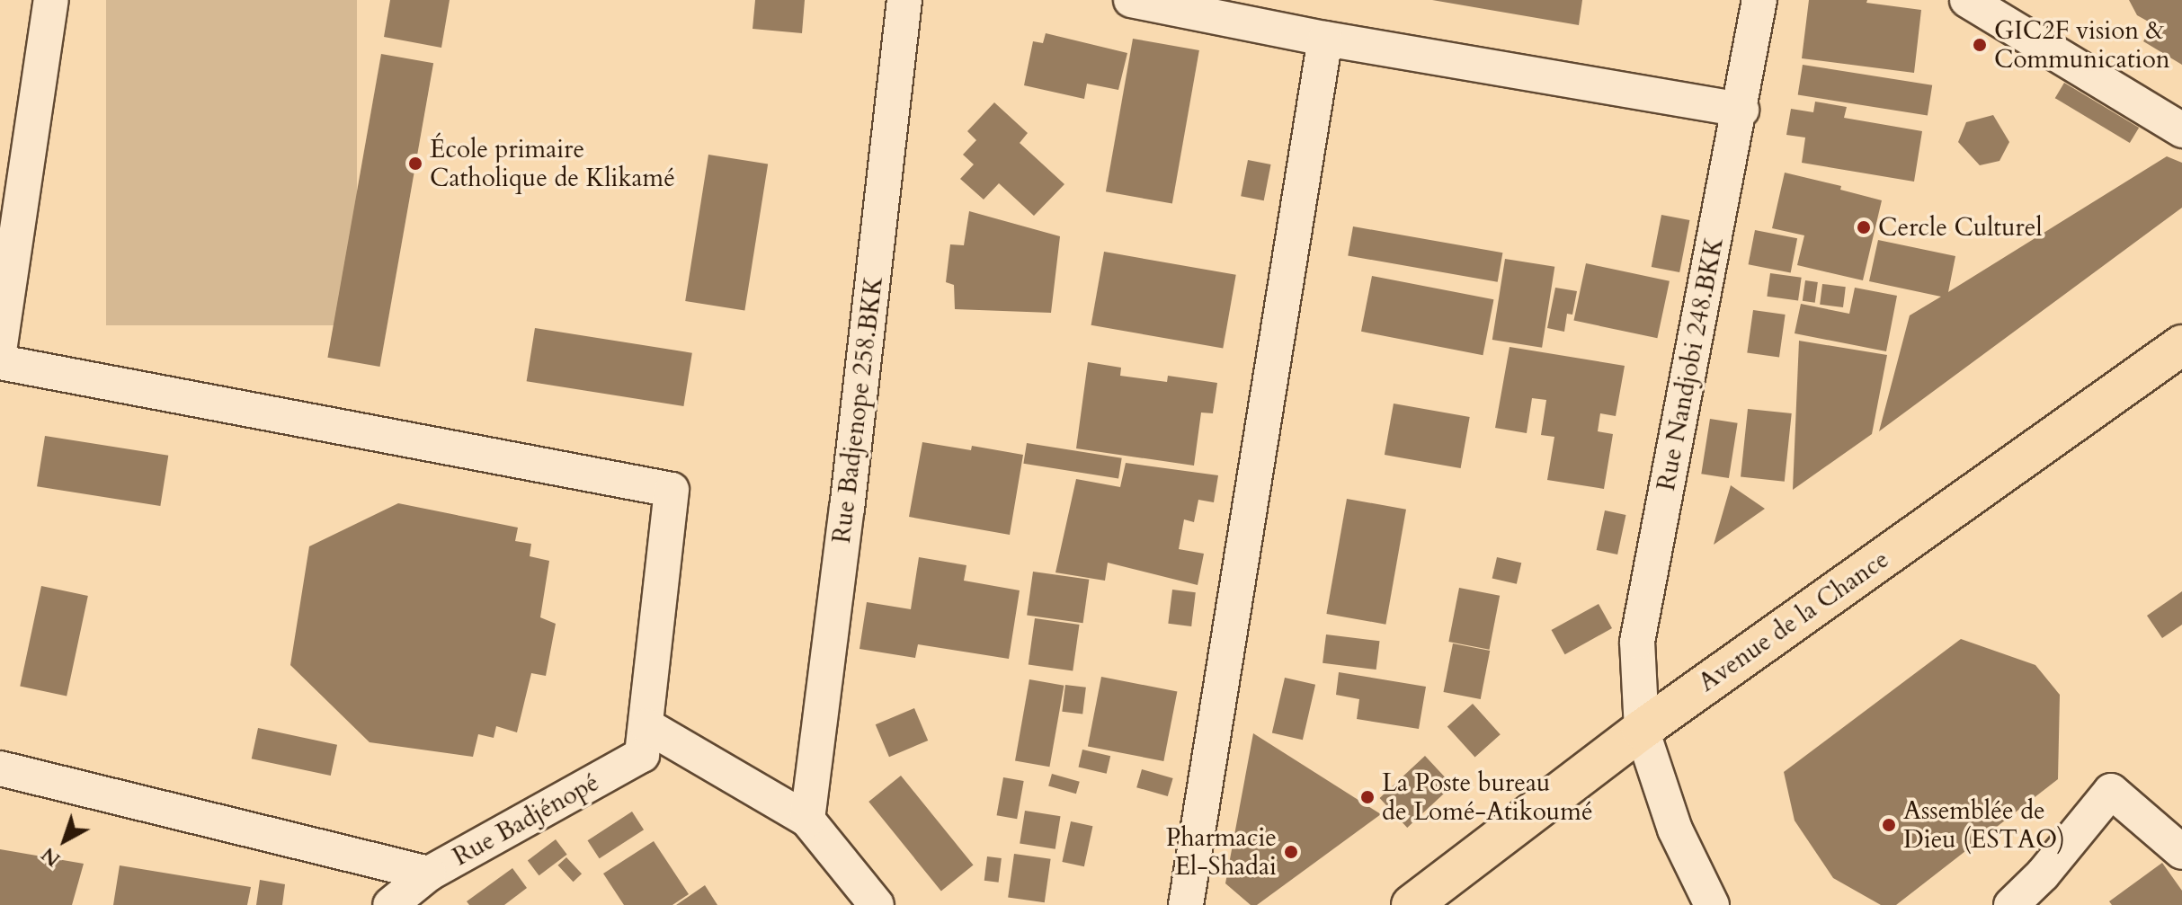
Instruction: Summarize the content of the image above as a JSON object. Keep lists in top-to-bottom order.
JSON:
{
  "streets": {
    "main road": ["Avenue de la Chance"],
    "street": ["Rue Nandjobi 248.BKK", "Rue Badjenope 258.BKK", "Rue Badjénopé"]
  },
  "crossings": [
    ["Rue Nandjobi 248.BKK", "Avenue de la Chance"]
  ],
  "places": [
    "GIC2F vision & Communication",
    "École primaire Catholique de Klikamé",
    "Cercle Culturel",
    "La Poste bureau de Lomé-Atikoumé",
    "Assemblée de Dieu (ESTAO)",
    "Pharmacie El-Shadai"
  ],
  "north": "bottom left"
}
